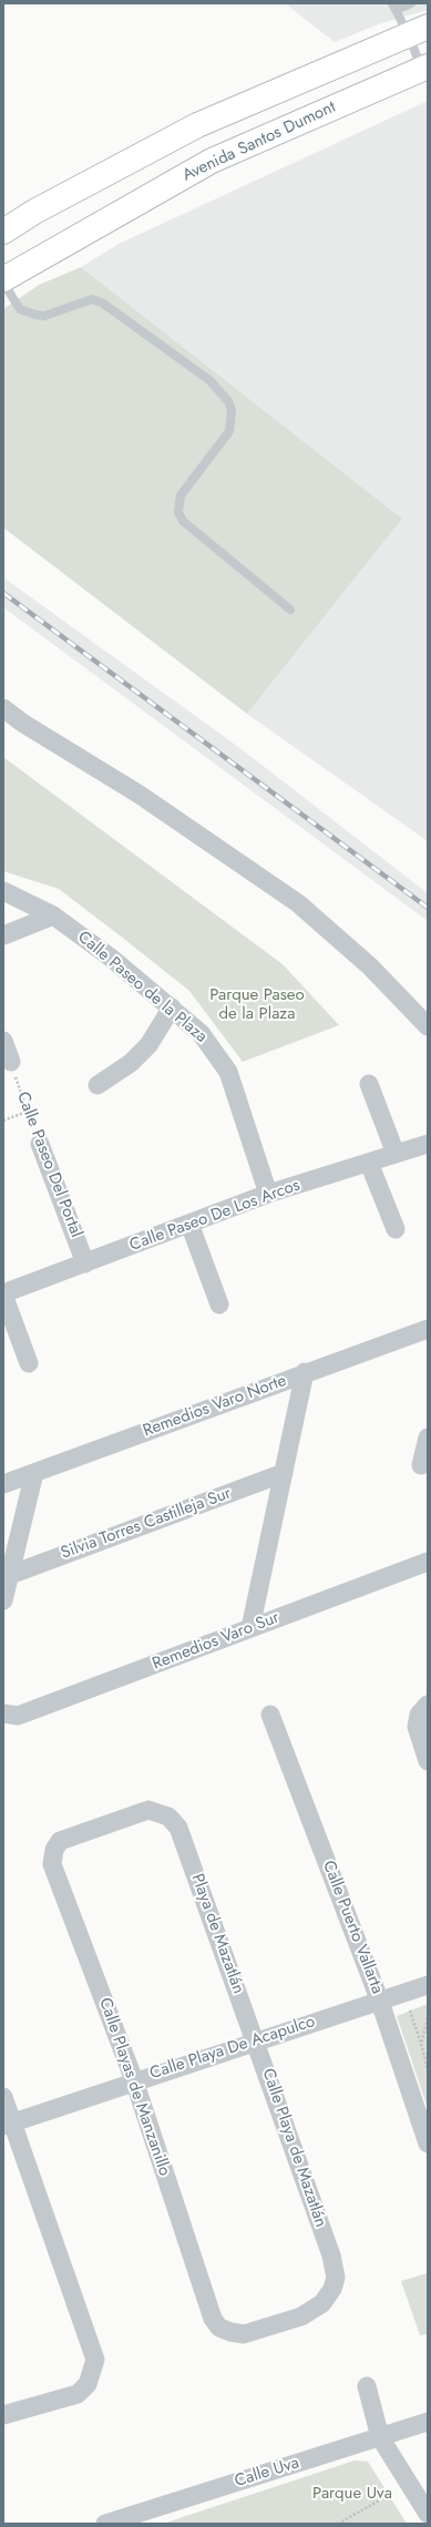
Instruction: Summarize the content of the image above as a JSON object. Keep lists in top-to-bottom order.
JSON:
{
  "streets": {
    "main road": ["Avenida Santos Dumont"],
    "street": [
      "Calle Paseo de la Plaza",
      "Calle Paseo Del Portal",
      "Calle Paseo De Los Arcos",
      "Remedios Varo Norte",
      "Silvia Torres Castilleja Sur",
      "Remedios Varo Sur",
      "Calle Puerto Vallarta",
      "Playa de Mazatlán",
      "Calle Playa De Acapulco",
      "Calle Playas de Manzanillo",
      "Calle Playa de Mazatlán",
      "Calle Uva"
    ]
  },
  "crossings": [
    ["Calle Paseo de la Plaza", "Calle Paseo De Los Arcos"],
    ["Calle Paseo Del Portal", "Calle Paseo De Los Arcos"],
    ["Calle Puerto Vallarta", "Calle Playa De Acapulco"],
    ["Playa de Mazatlán", "Calle Playa De Acapulco"],
    ["Playa de Mazatlán", "Calle Playas de Manzanillo"],
    ["Playa de Mazatlán", "Calle Playa de Mazatlán"],
    ["Calle Playa De Acapulco", "Calle Playas de Manzanillo"],
    ["Calle Playa De Acapulco", "Calle Playa de Mazatlán"],
    ["Calle Playas de Manzanillo", "Calle Playa de Mazatlán"]
  ],
  "parks": ["Parque Paseo de la Plaza", "Parque Uva"]
}
